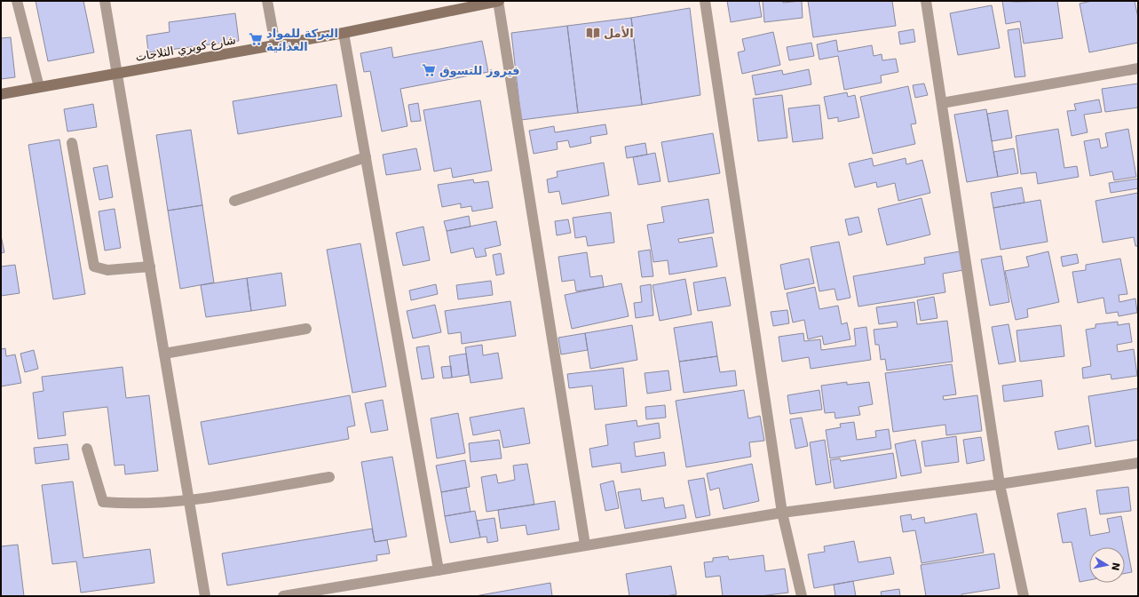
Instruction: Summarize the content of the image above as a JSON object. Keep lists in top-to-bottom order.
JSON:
{
  "streets": {
    "main road": ["شارع كوبري الثلاجات"]
  },
  "places": {
    "library": ["الأمل"],
    "supermarket": ["البركة للمواد الغذائية", "فيروز للتسوق"]
  },
  "north": "right"
}
